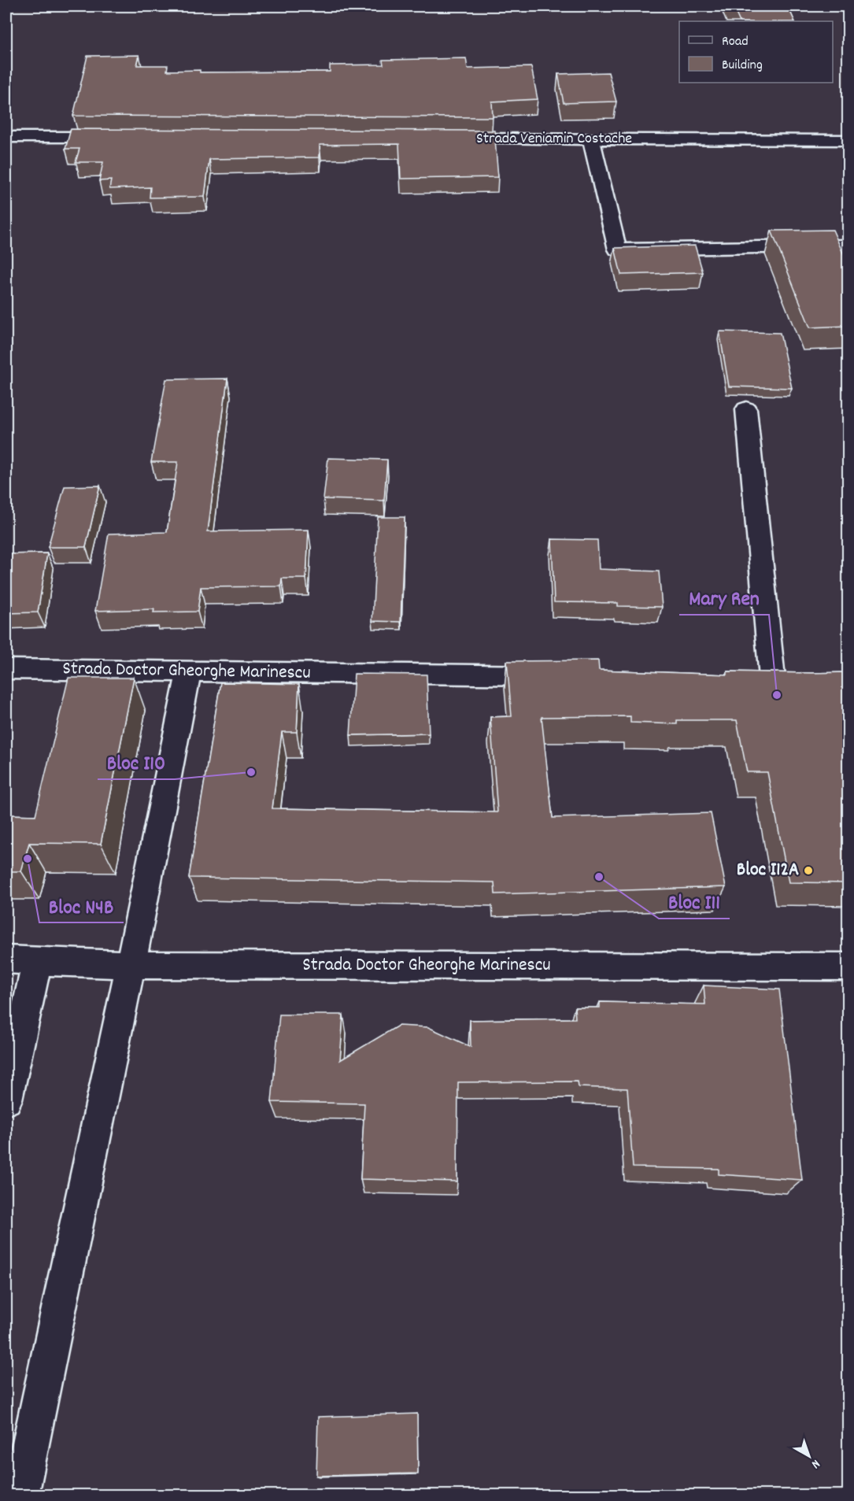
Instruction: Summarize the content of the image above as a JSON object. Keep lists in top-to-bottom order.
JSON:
{
  "streets": {
    "street": ["Strada Veniamin Costache", "Strada Doctor Gheorghe Marinescu"]
  },
  "places": [
    "Mary Ren",
    "Bloc I10",
    "Bloc N4B",
    "Bloc I12A",
    "Bloc I11"
  ],
  "legend": ["Road", "Building"],
  "north": "bottom right"
}
